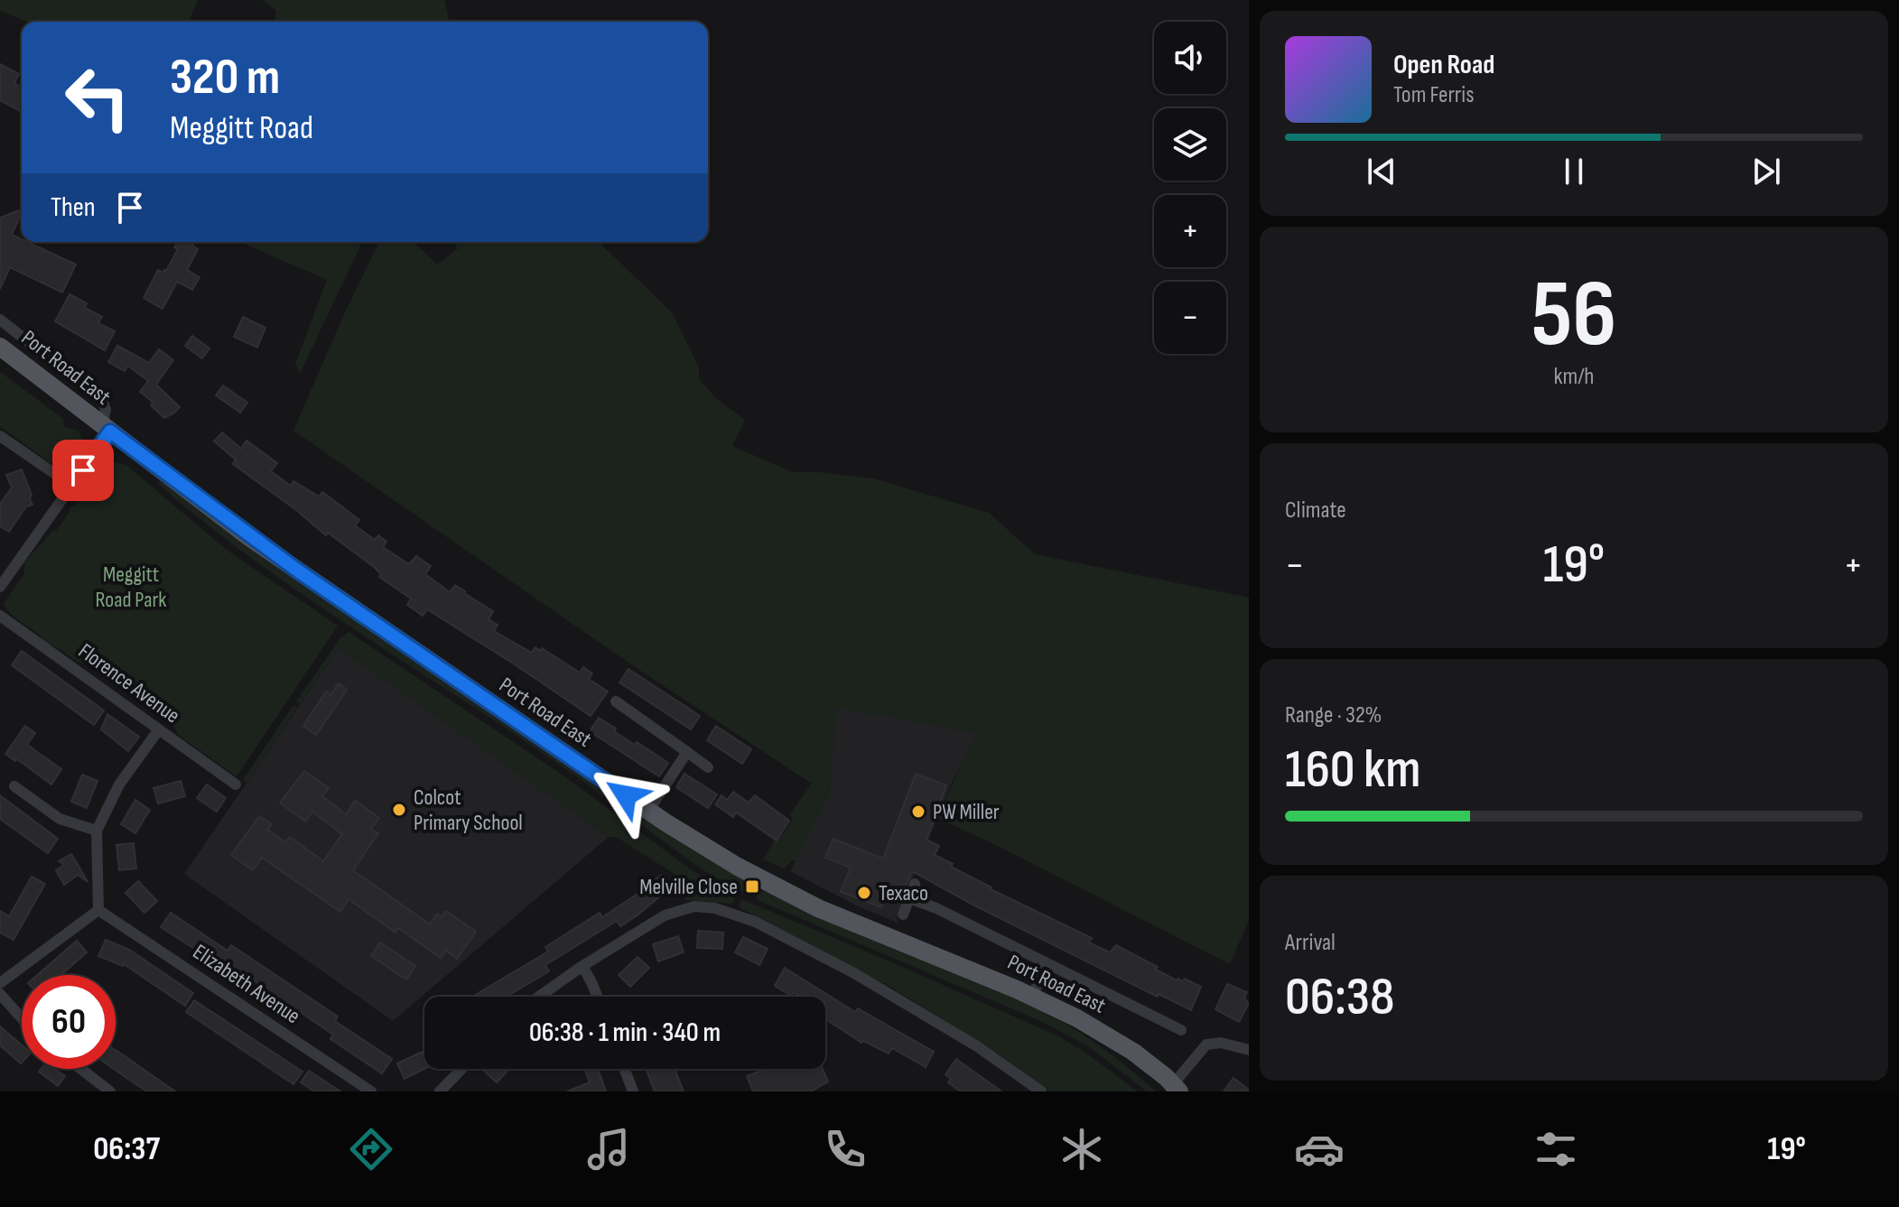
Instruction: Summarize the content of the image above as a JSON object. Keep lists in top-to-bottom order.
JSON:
{
  "streets": {
    "main road": ["Port Road East"],
    "street": ["Florence Avenue", "Elizabeth Avenue"]
  },
  "parks": ["Meggitt Road Park"],
  "places": {
    "other": ["Colcot Primary School", "PW Miller", "Texaco"],
    "transit": ["Melville Close"]
  },
  "page": {
    "map_buttons": ["+", "−"],
    "turn": ["320 m", "Meggitt Road"],
    "song": ["Open Road", "Tom Ferris"],
    "then": "Then",
    "tile": [
      ["56", "km/h"],
      "Climate",
      ["Range · 32%", "160 km"],
      ["Arrival", "06:38"]
    ],
    "heat": ["−", "19°", "+"],
    "limit": "60",
    "trip": "06:38 · 1 min · 340 m",
    "tabs": ["06:37", "19°"]
  }
}
